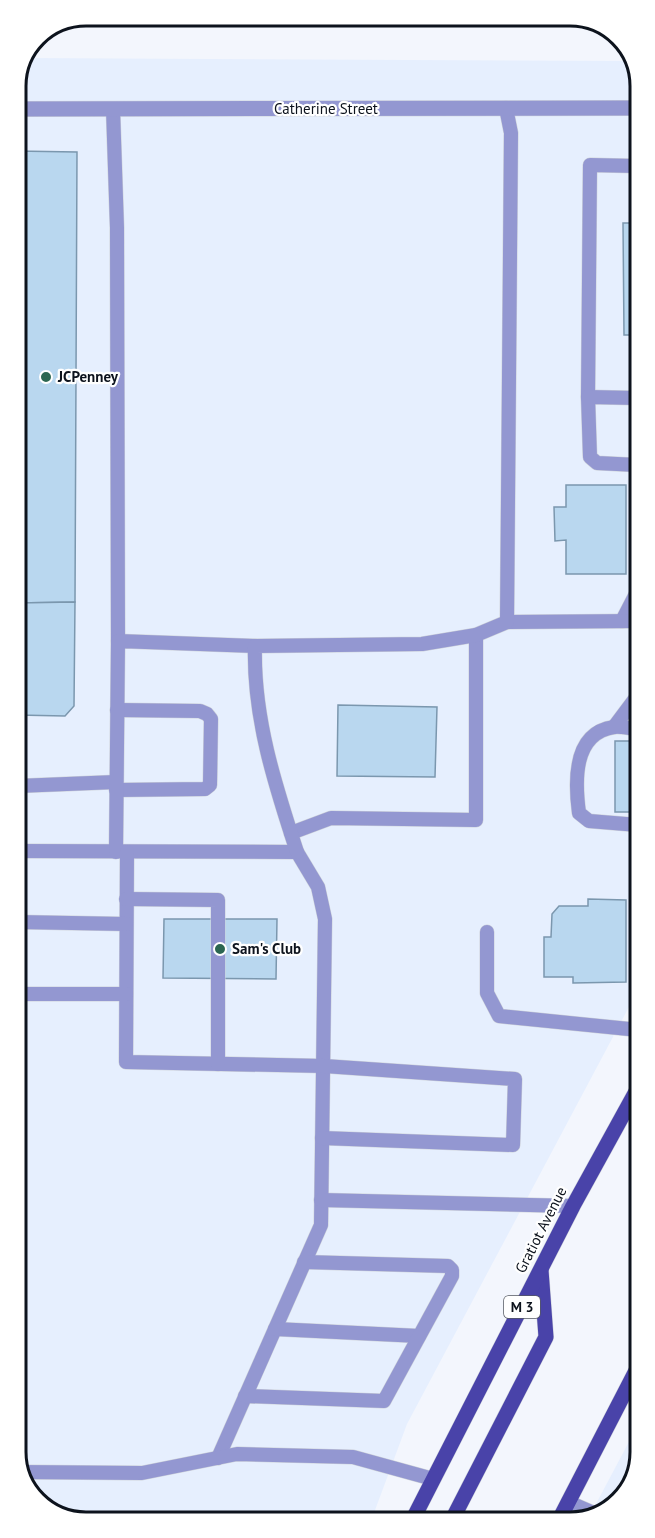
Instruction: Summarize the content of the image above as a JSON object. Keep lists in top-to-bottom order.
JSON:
{
  "streets": {
    "main road": ["Gratiot Avenue", "M 3"],
    "street": ["Catherine Street"]
  },
  "places": ["JCPenney", "Sam's Club"]
}
